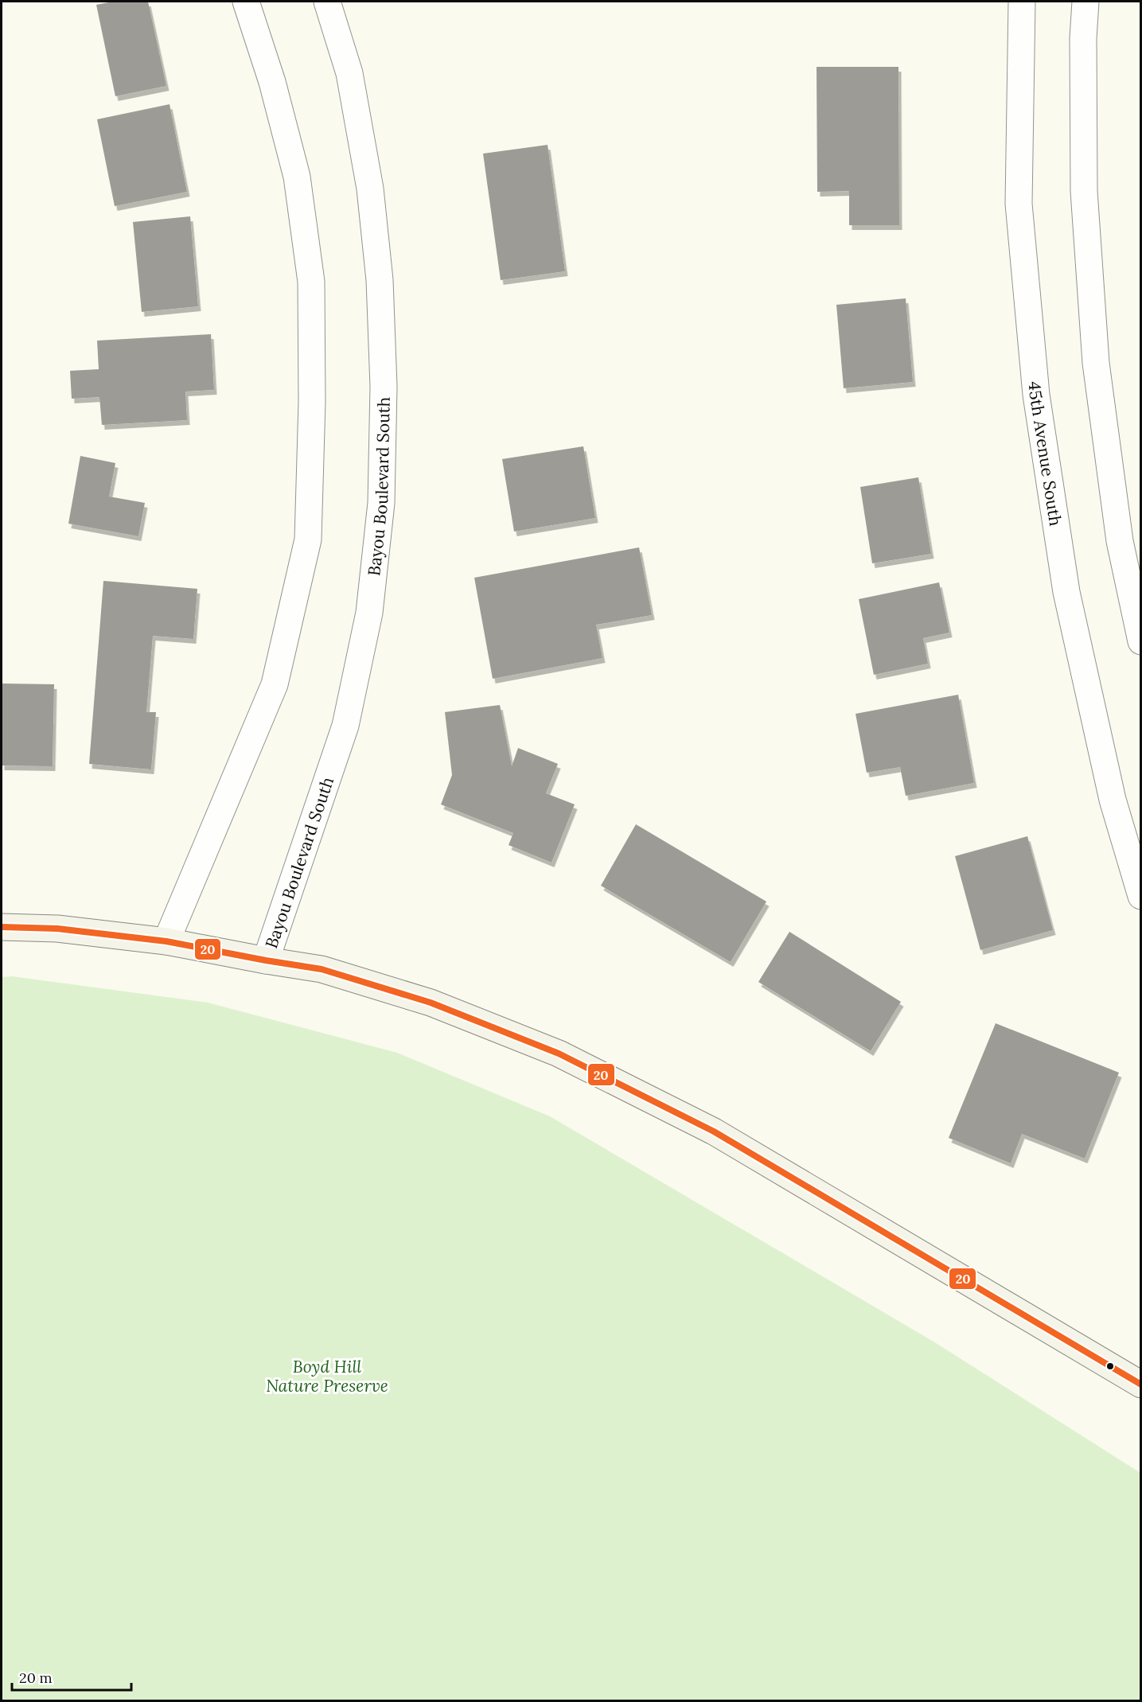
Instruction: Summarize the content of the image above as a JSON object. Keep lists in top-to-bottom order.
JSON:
{
  "streets": {
    "street": ["45th Avenue South", "Bayou Boulevard South"]
  },
  "parks": ["Boyd Hill Nature Preserve"],
  "lines": ["transit line 20"],
  "scale_bar": "20 m"
}
